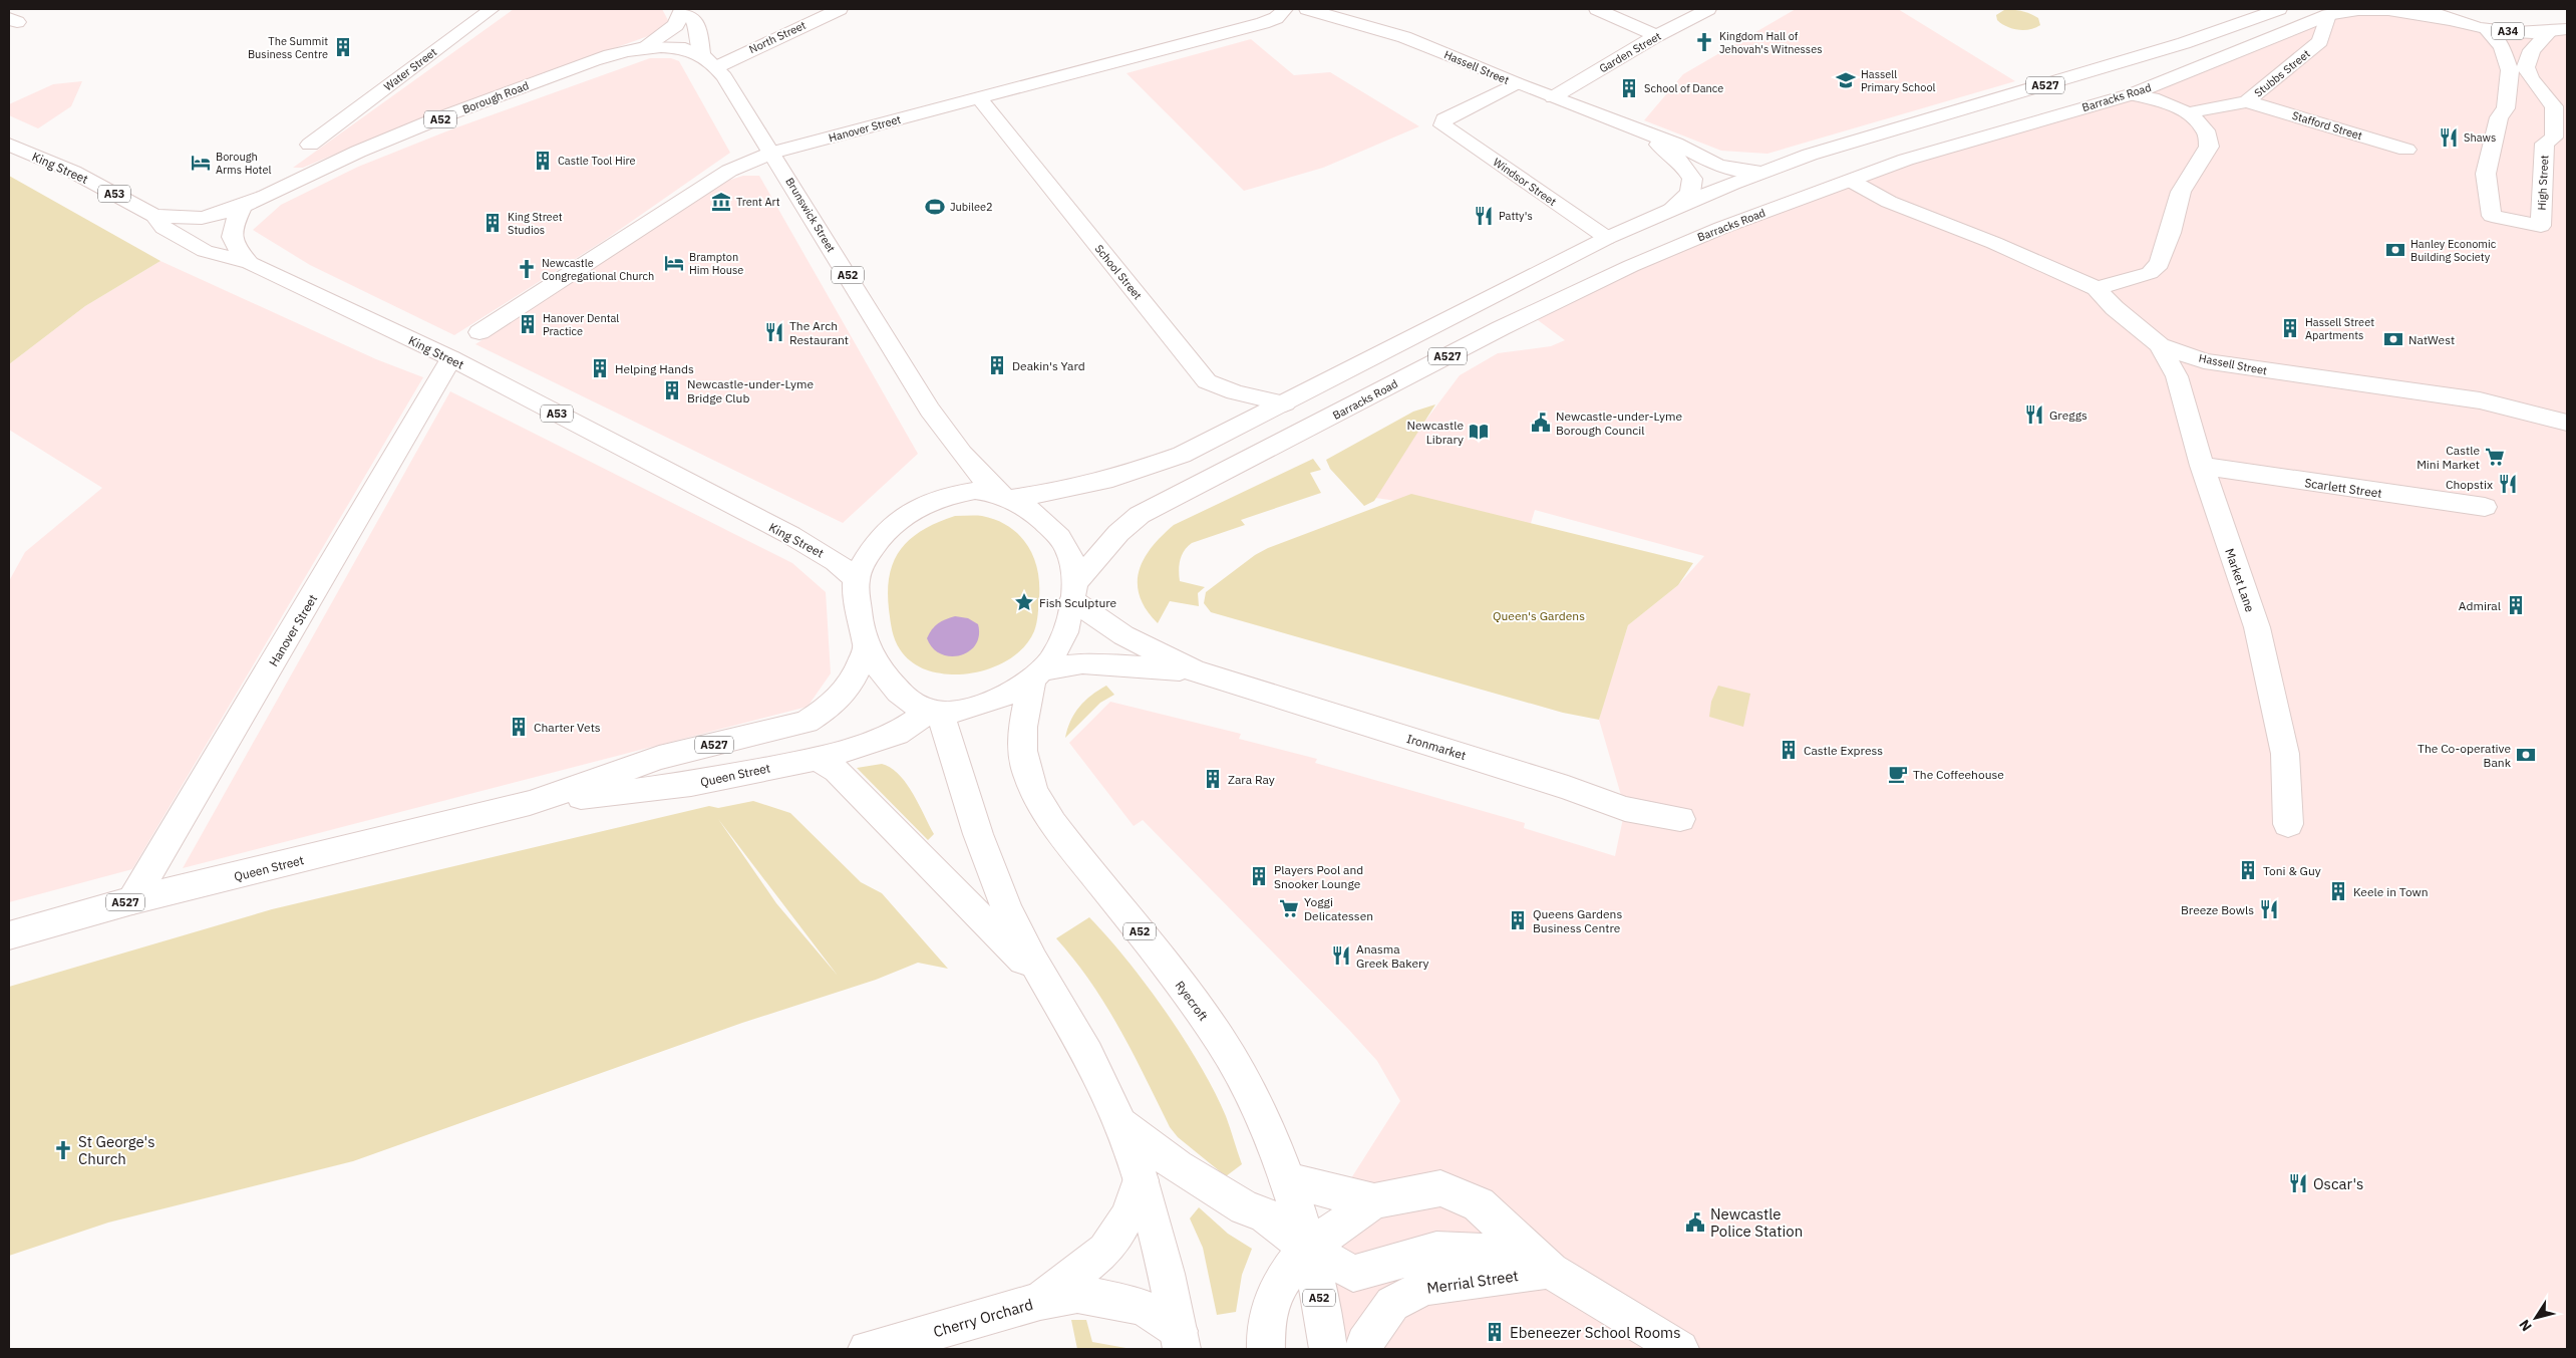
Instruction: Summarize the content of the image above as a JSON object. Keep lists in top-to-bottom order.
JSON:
{
  "streets": {
    "main road": [
      "A34",
      "North Street",
      "Garden Street",
      "Hassell Street",
      "Water Street",
      "Stubbs Street",
      "A527",
      "Borough Road",
      "Barracks Road",
      "A52",
      "Stafford Street",
      "Hanover Street",
      "King Street",
      "Windsor Street",
      "High Street",
      "A53",
      "Brunswick Street",
      "School Street",
      "Scarlett Street",
      "Market Lane",
      "Ironmarket",
      "Queen Street",
      "Ryecroft",
      "Merrial Street",
      "Cherry Orchard"
    ]
  },
  "crossings": [
    ["A34", "Barracks Road"],
    ["A34", "High Street"],
    ["North Street", "Borough Road"],
    ["North Street", "Brunswick Street"],
    ["Garden Street", "Hassell Street"],
    ["Hassell Street", "A527"],
    ["Hassell Street", "Barracks Road"],
    ["Hassell Street", "Windsor Street"],
    ["Hassell Street", "Market Lane"],
    ["Stubbs Street", "Barracks Road"],
    ["Stubbs Street", "Stafford Street"],
    ["A527", "Windsor Street"],
    ["A527", "Brunswick Street"],
    ["A527", "School Street"],
    ["Borough Road", "A53"],
    ["Borough Road", "Brunswick Street"],
    ["Barracks Road", "Ironmarket"],
    ["Hanover Street", "King Street"],
    ["Hanover Street", "Brunswick Street"],
    ["Hanover Street", "School Street"],
    ["Hanover Street", "Queen Street"],
    ["King Street", "A53"],
    ["Scarlett Street", "Market Lane"],
    ["Ironmarket", "Ryecroft"],
    ["Ryecroft", "Merrial Street"]
  ],
  "parks": ["Queen's Gardens"],
  "places": {
    "church": ["Kingdom Hall of Jehovah's Witnesses", "Newcastle Congregational Church", "St George's Church"],
    "building": [
      "The Summit Business Centre",
      "School of Dance",
      "Castle Tool Hire",
      "King Street Studios",
      "Hanover Dental Practice",
      "Hassell Street Apartments",
      "Deakin's Yard",
      "Helping Hands",
      "Newcastle-under-Lyme Bridge Club",
      "Admiral",
      "Charter Vets",
      "Castle Express",
      "Zara Ray",
      "Toni & Guy",
      "Players Pool and Snooker Lounge",
      "Keele in Town",
      "Queens Gardens Business Centre",
      "Ebeneezer School Rooms"
    ],
    "school or university": ["Hassell Primary School"],
    "restaurant": [
      "Shaws",
      "Patty's",
      "The Arch Restaurant",
      "Greggs",
      "Chopstix",
      "Breeze Bowls",
      "Anasma Greek Bakery",
      "Oscar's"
    ],
    "hotel": ["Borough Arms Hotel", "Brampton Him House"],
    "museum": ["Trent Art"],
    "sports": ["Jubilee2"],
    "bank": ["Hanley Economic Building Society", "NatWest", "The Co-operative Bank"],
    "public building": ["Newcastle-under-Lyme Borough Council", "Newcastle Police Station"],
    "library": ["Newcastle Library"],
    "supermarket": ["Castle Mini Market", "Yoggi Delicatessen"],
    "place": ["Fish Sculpture"],
    "cafe": ["The Coffeehouse"]
  },
  "north": "bottom left"
}
